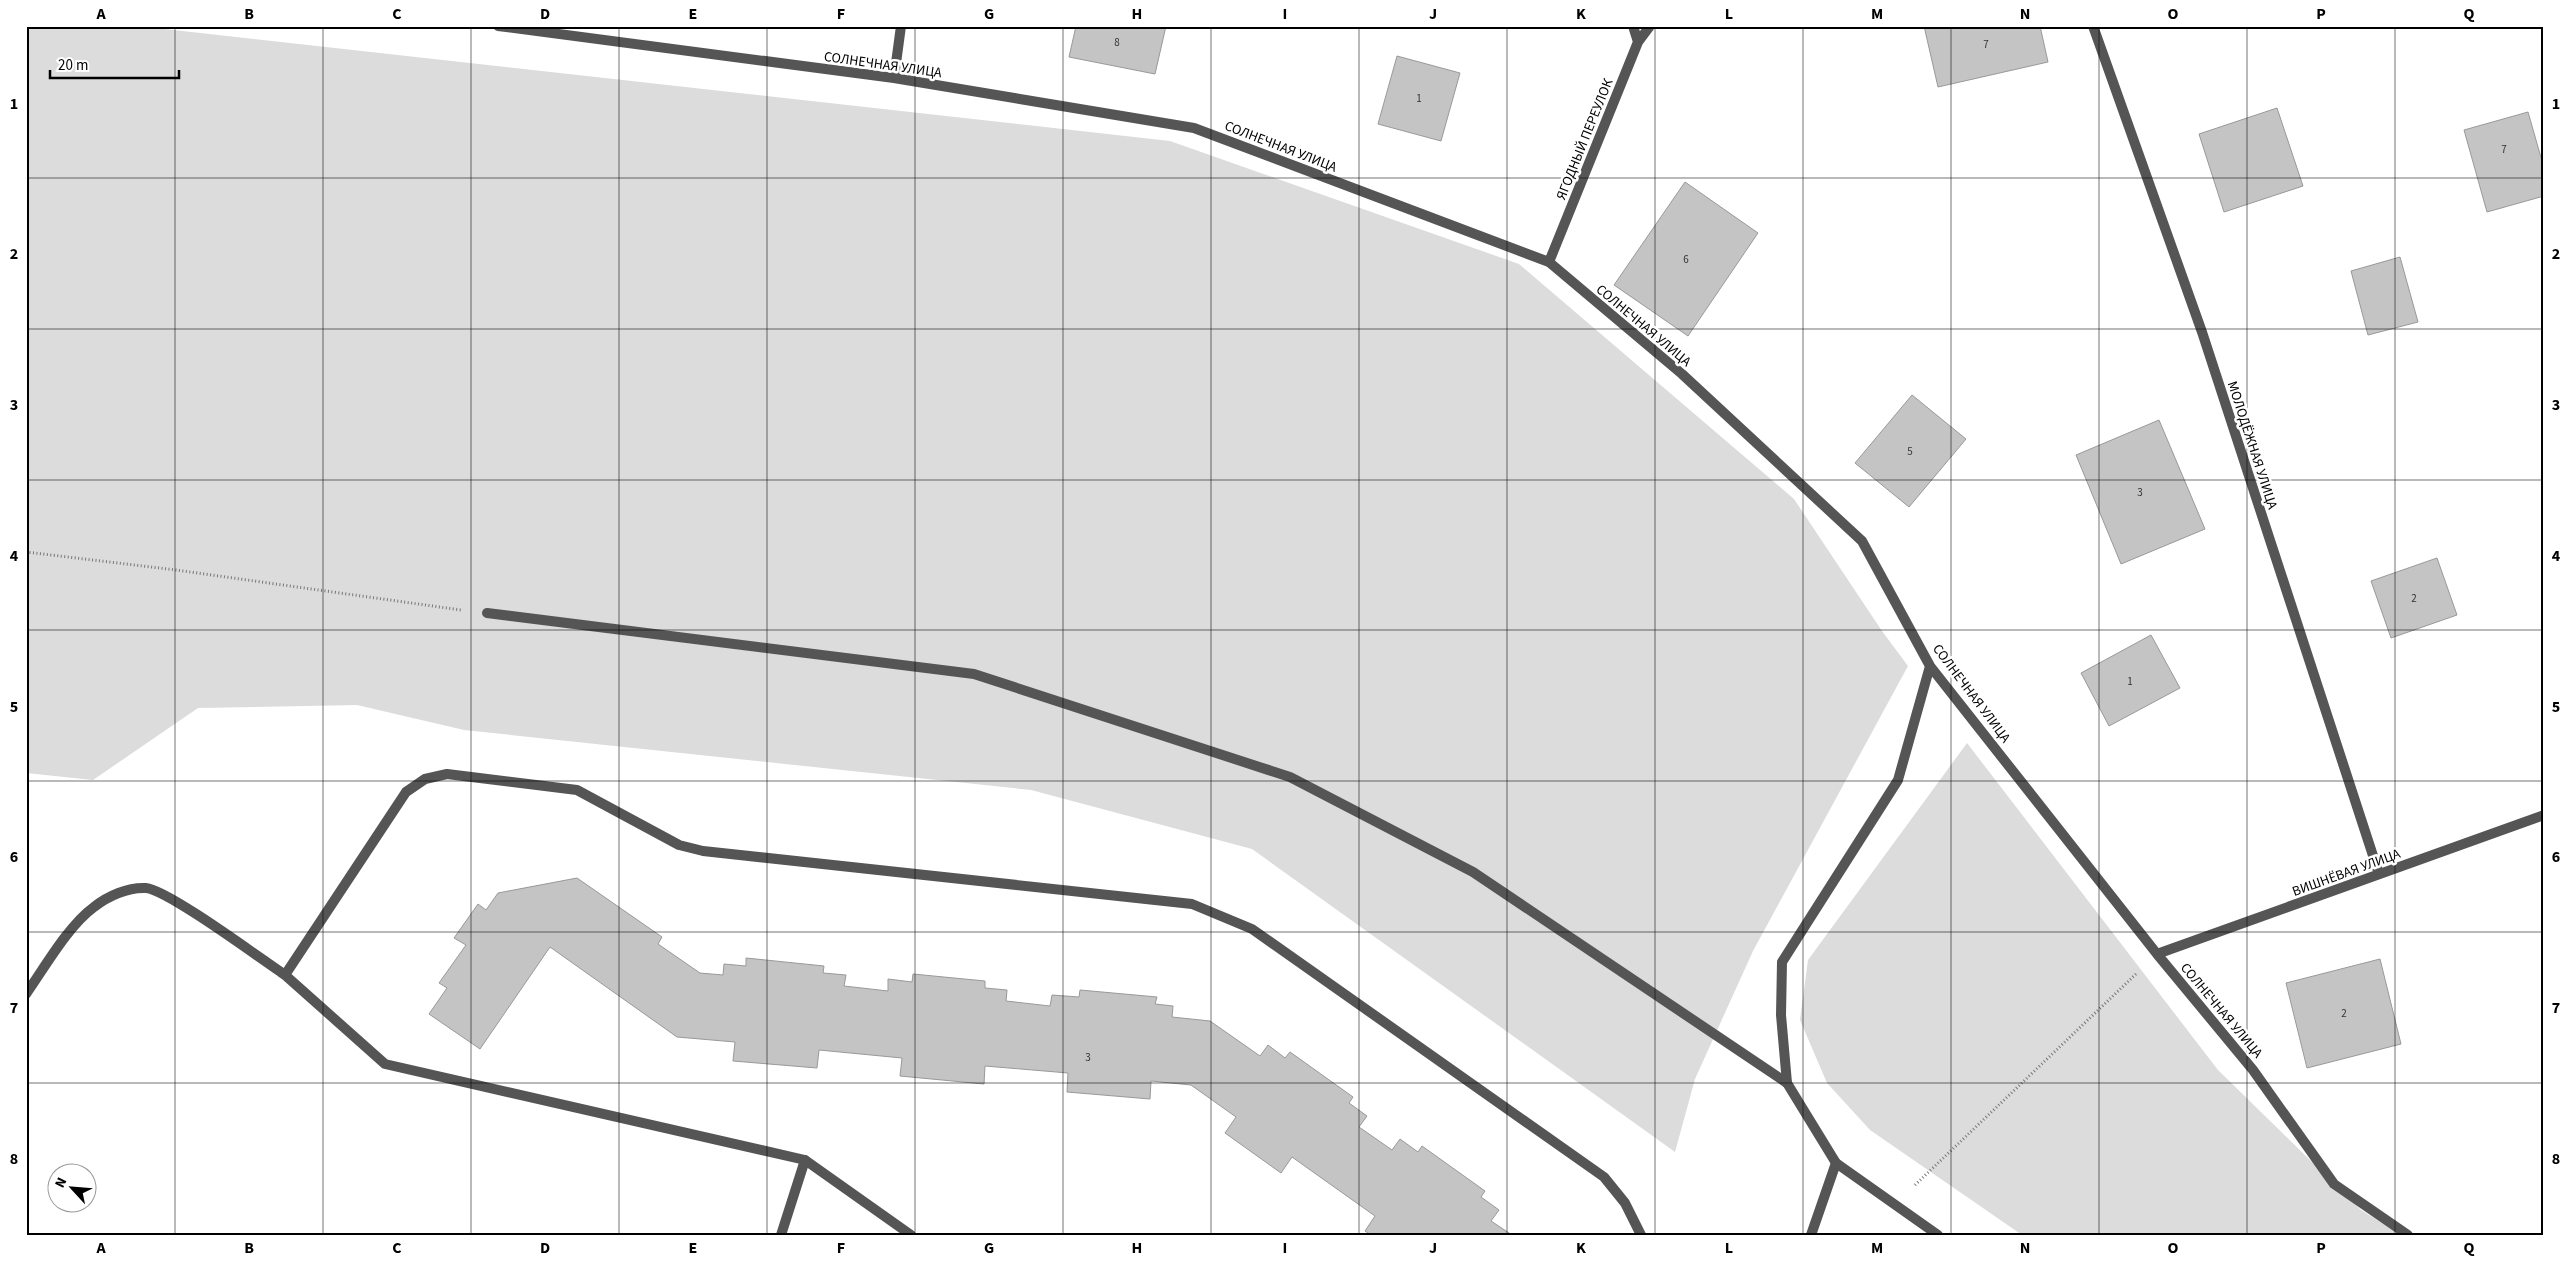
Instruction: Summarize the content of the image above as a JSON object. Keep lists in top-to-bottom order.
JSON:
{
  "streets": {
    "street": [
      "СОЛНЕЧНАЯ УЛИЦА",
      "ЯГОДНЫЙ ПЕРЕУЛОК",
      "МОЛОДЁЖНАЯ УЛИЦА",
      "ВИШНЁВАЯ УЛИЦА"
    ]
  },
  "crossings": [
    ["СОЛНЕЧНАЯ УЛИЦА", "ЯГОДНЫЙ ПЕРЕУЛОК"],
    ["СОЛНЕЧНАЯ УЛИЦА", "ВИШНЁВАЯ УЛИЦА"],
    ["МОЛОДЁЖНАЯ УЛИЦА", "ВИШНЁВАЯ УЛИЦА"]
  ],
  "house_numbers": [
    "8",
    "7",
    "1",
    "7",
    "6",
    "5",
    "3",
    "2",
    "1",
    "2",
    "3"
  ],
  "scale_bar": "20 m",
  "north": "top left",
  "grid": {
    "columns": [
      "A",
      "B",
      "C",
      "D",
      "E",
      "F",
      "G",
      "H",
      "I",
      "J",
      "K",
      "L",
      "M",
      "N",
      "O",
      "P",
      "Q"
    ],
    "rows": [
      "1",
      "2",
      "3",
      "4",
      "5",
      "6",
      "7",
      "8"
    ]
  }
}
